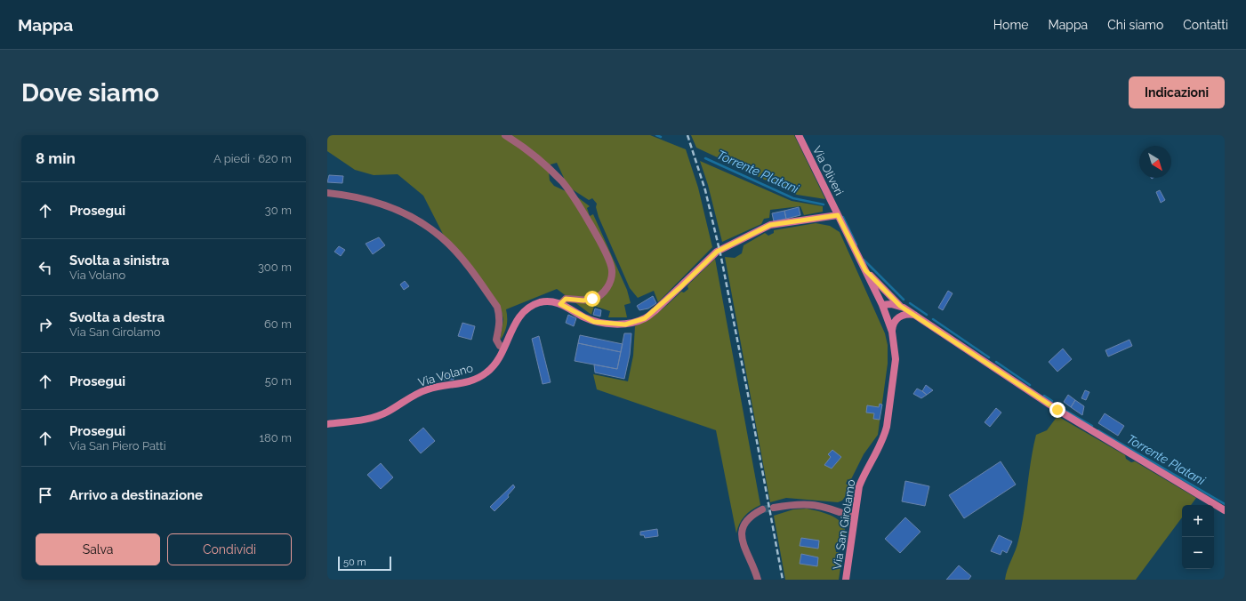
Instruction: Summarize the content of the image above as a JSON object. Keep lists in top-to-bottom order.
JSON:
{
  "streets": {
    "street": ["Via Oliveri", "Via Volano", "Via San Girolamo"]
  },
  "crossings": [
    ["Via Oliveri", "Via Volano"],
    ["Via Oliveri", "Via San Girolamo"],
    ["Via Volano", "Via San Girolamo"]
  ],
  "water": ["Torrente Platani"],
  "scale_bar": "50 m",
  "north": "bottom right",
  "page": {
    "header": "Mappa",
    "nav": [
      "Home",
      "Mappa",
      "Chi siamo",
      "Contatti"
    ],
    "buttons": [
      "Indicazioni",
      ["Salva", "Condividi"]
    ],
    "title": "Dove siamo",
    "heading": ["8 min", "A piedi · 620 m"],
    "list": [
      ["Prosegui", "30 m"],
      ["Svolta a sinistra", "Via Volano", "300 m"],
      ["Svolta a destra", "Via San Girolamo", "60 m"],
      ["Prosegui", "50 m"],
      ["Prosegui", "Via San Piero Patti", "180 m"],
      "Arrivo a destinazione"
    ],
    "map_buttons": ["+", "−"],
    "scale": "50 m"
  }
}
